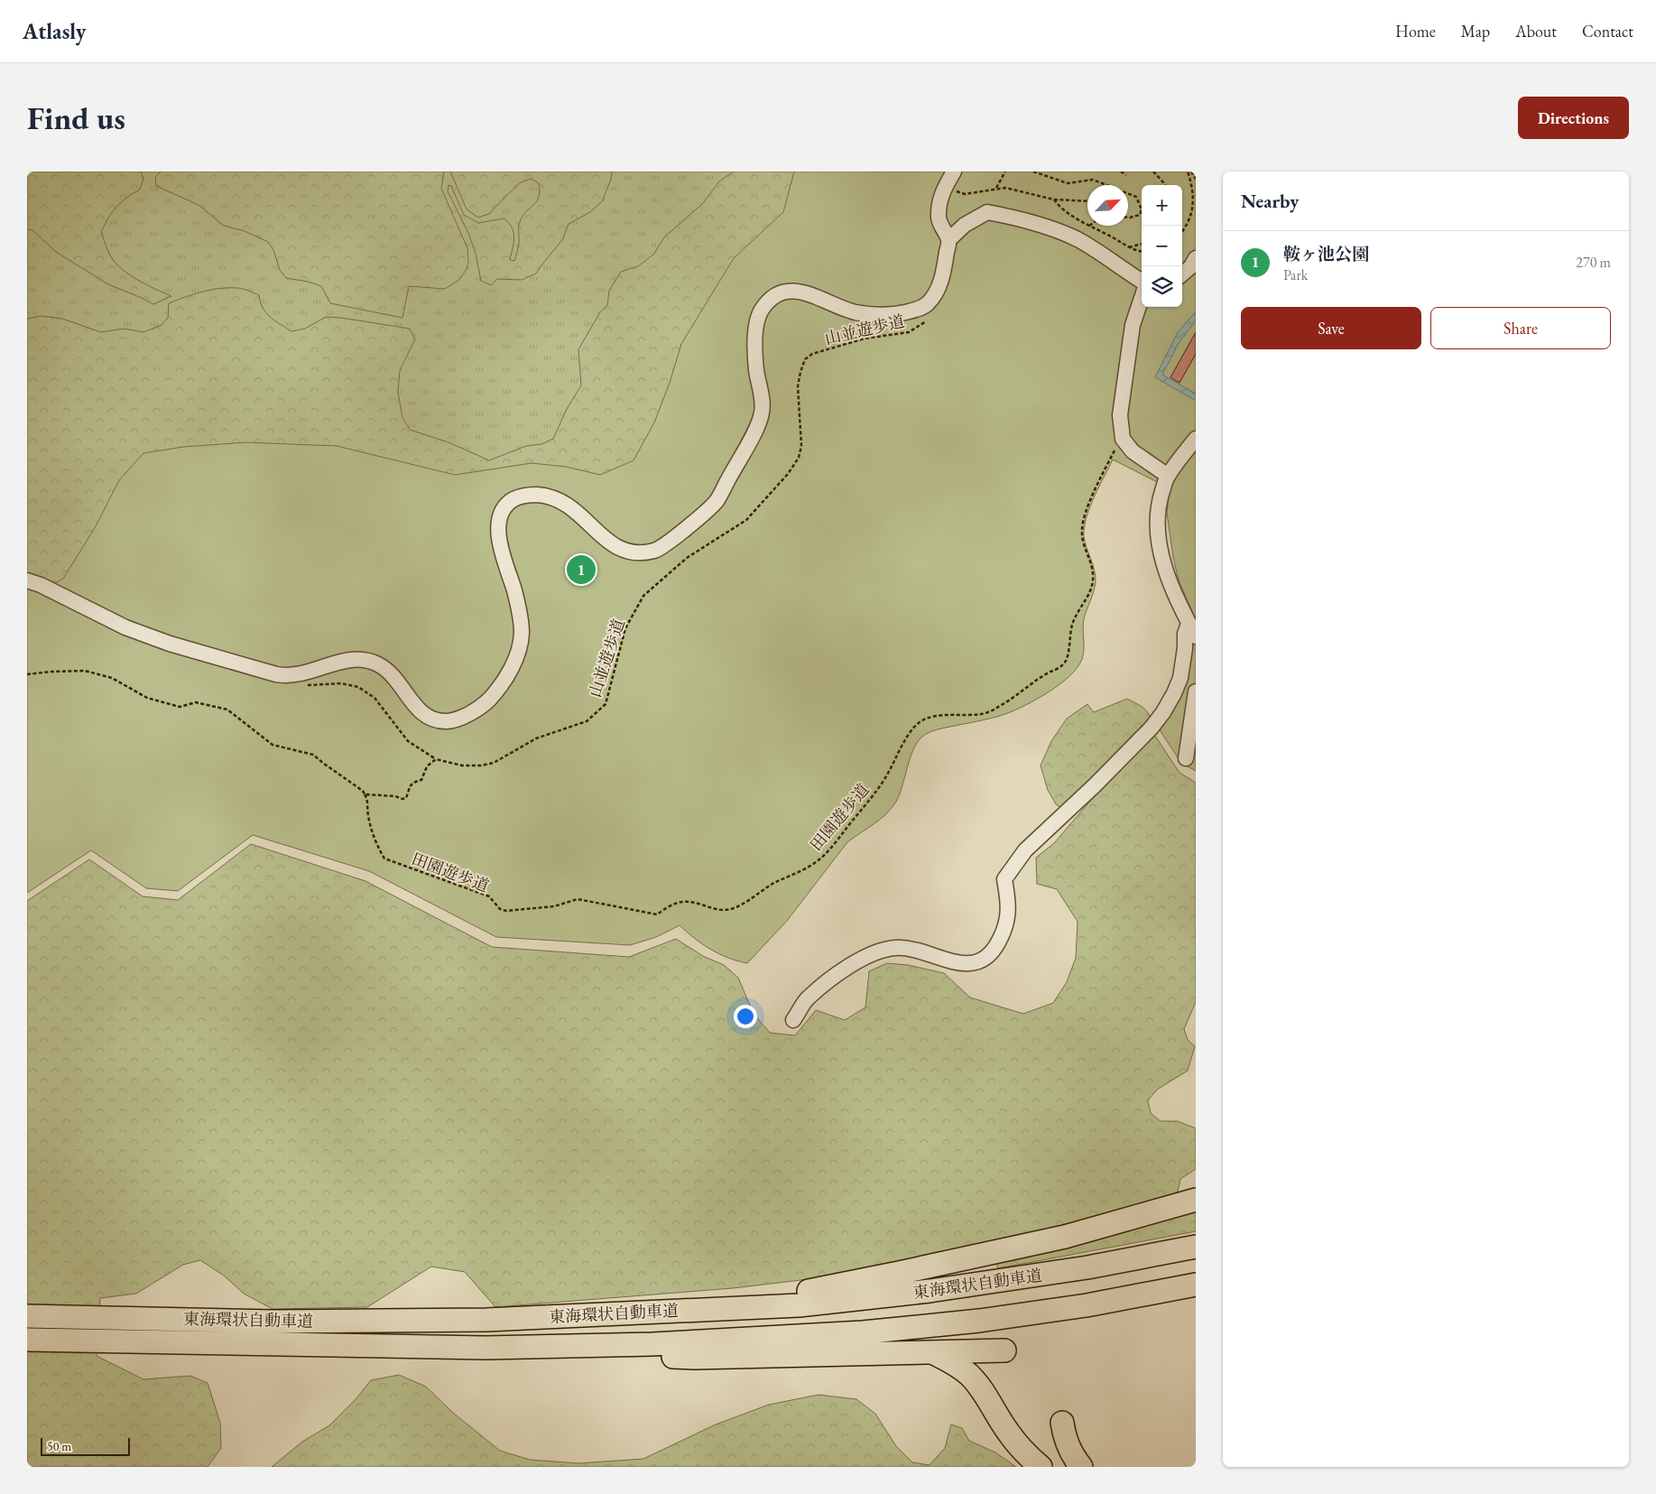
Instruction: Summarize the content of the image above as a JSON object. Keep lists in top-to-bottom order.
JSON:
{
  "streets": {
    "highway": ["東海環状自動車道"],
    "path": ["山並遊歩道", "田園遊歩道"]
  },
  "scale_bar": "50 m",
  "north": "top right",
  "page": {
    "header": "Atlasly",
    "nav": [
      "Home",
      "Map",
      "About",
      "Contact"
    ],
    "buttons": [
      "Directions",
      ["Save", "Share"]
    ],
    "title": "Find us",
    "heading": "Nearby",
    "map_buttons": ["+", "−"],
    "list": [
      {
        "mark": "1",
        "name": "鞍ヶ池公園",
        "note": "Park",
        "value": "270 m"
      }
    ],
    "pins": "1",
    "scale": "50 m"
  }
}
